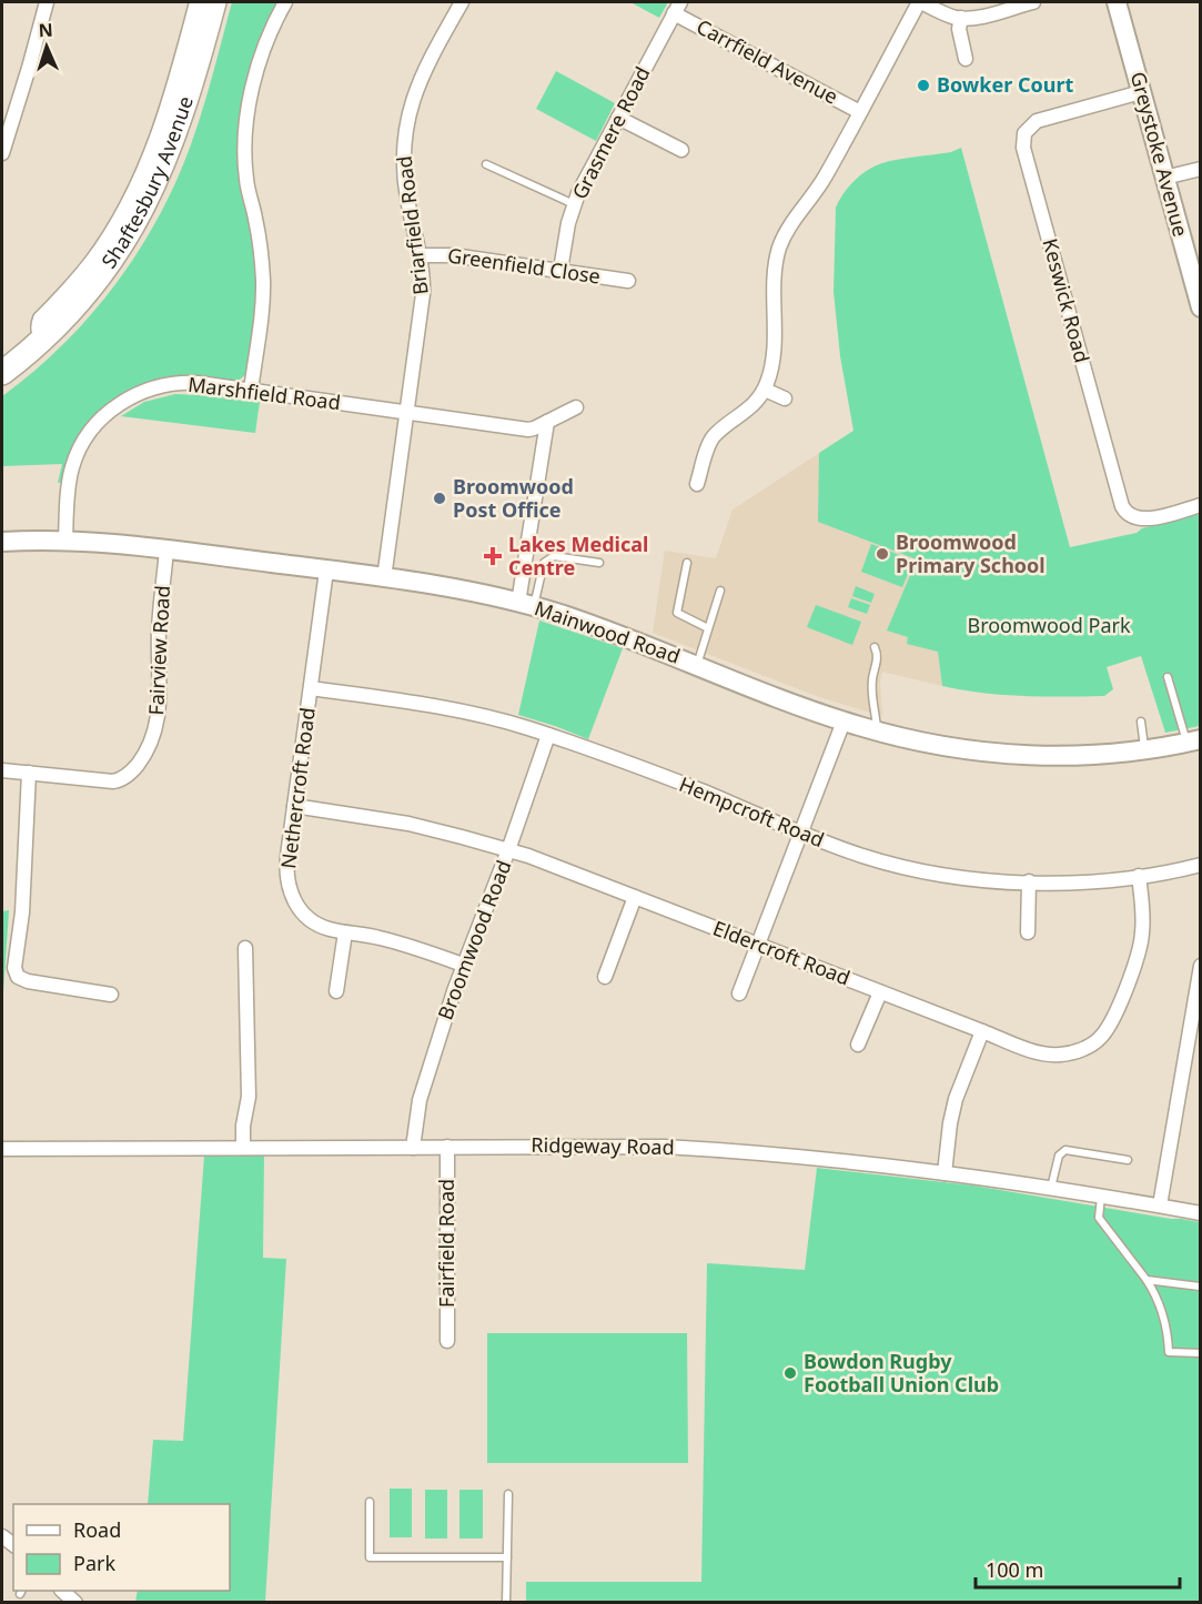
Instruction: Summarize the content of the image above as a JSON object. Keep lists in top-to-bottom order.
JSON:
{
  "streets": {
    "highway": ["Shaftesbury Avenue"],
    "street": [
      "Carrfield Avenue",
      "Grasmere Road",
      "Greystoke Avenue",
      "Briarfield Road",
      "Greenfield Close",
      "Keswick Road",
      "Marshfield Road",
      "Mainwood Road",
      "Fairview Road",
      "Nethercroft Road",
      "Hempcroft Road",
      "Broomwood Road",
      "Eldercroft Road",
      "Ridgeway Road",
      "Fairfield Road"
    ]
  },
  "crossings": [
    ["Carrfield Avenue", "Grasmere Road"],
    ["Grasmere Road", "Greenfield Close"],
    ["Greystoke Avenue", "Keswick Road"],
    ["Briarfield Road", "Greenfield Close"],
    ["Briarfield Road", "Marshfield Road"],
    ["Briarfield Road", "Mainwood Road"],
    ["Marshfield Road", "Mainwood Road"],
    ["Mainwood Road", "Fairview Road"],
    ["Mainwood Road", "Nethercroft Road"],
    ["Nethercroft Road", "Hempcroft Road"],
    ["Nethercroft Road", "Broomwood Road"],
    ["Nethercroft Road", "Eldercroft Road"],
    ["Hempcroft Road", "Broomwood Road"],
    ["Hempcroft Road", "Eldercroft Road"],
    ["Broomwood Road", "Eldercroft Road"],
    ["Broomwood Road", "Ridgeway Road"],
    ["Ridgeway Road", "Fairfield Road"]
  ],
  "parks": ["Broomwood Park"],
  "places": {
    "other": [
      "Bowker Court",
      "Broomwood Post Office",
      "Broomwood Primary School",
      "Bowdon Rugby Football Union Club"
    ],
    "health": ["Lakes Medical Centre"]
  },
  "legend": ["Road", "Park"],
  "scale_bar": "100 m",
  "north": "top"
}
